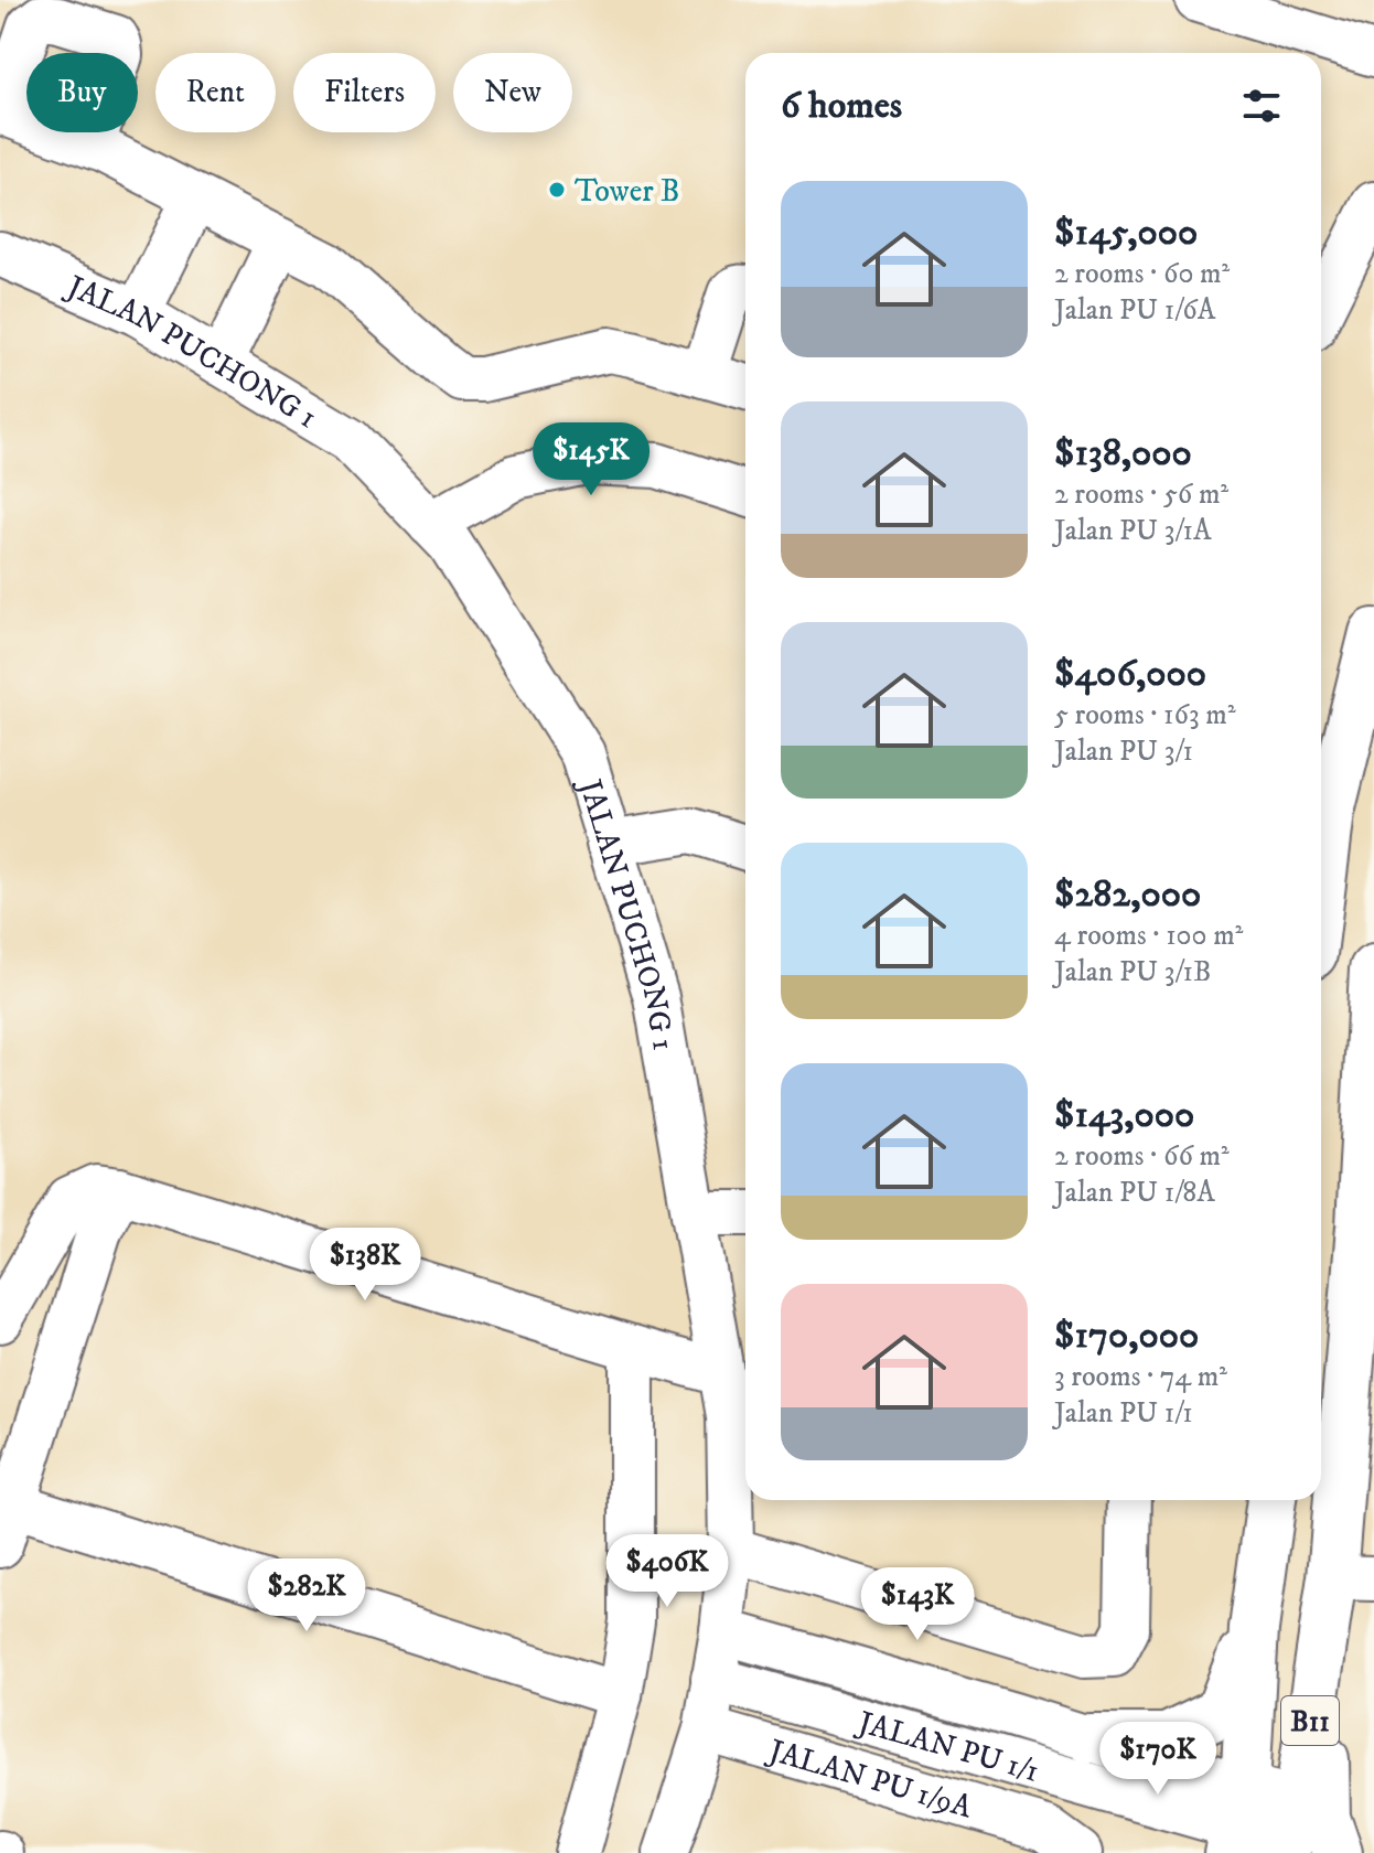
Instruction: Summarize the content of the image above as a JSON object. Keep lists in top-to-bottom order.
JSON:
{
  "streets": {
    "main road": ["B11"],
    "street": ["JALAN PUCHONG 1", "JALAN PU 1/1", "JALAN PU 1/9A"]
  },
  "crossings": [
    ["JALAN PUCHONG 1", "JALAN PU 1/1"],
    ["JALAN PUCHONG 1", "JALAN PU 1/9A"],
    ["B11", "JALAN PU 1/1"]
  ],
  "places": ["Tower B"],
  "page": {
    "chip": [
      "Buy",
      "Rent",
      "Filters",
      "New"
    ],
    "heading": "6 homes",
    "list": [
      {
        "name": "$145,000",
        "note": "2 rooms · 60 m² · Jalan PU 1/6A"
      },
      {
        "name": "$138,000",
        "note": "2 rooms · 56 m² · Jalan PU 3/1A"
      },
      {
        "name": "$406,000",
        "note": "5 rooms · 163 m² · Jalan PU 3/1"
      },
      {
        "name": "$282,000",
        "note": "4 rooms · 100 m² · Jalan PU 3/1B"
      },
      {
        "name": "$143,000",
        "note": "2 rooms · 66 m² · Jalan PU 1/8A"
      },
      {
        "name": "$170,000",
        "note": "3 rooms · 74 m² · Jalan PU 1/1"
      }
    ],
    "price": [
      "$145K",
      "$138K",
      "$406K",
      "$282K",
      "$143K",
      "$170K"
    ]
  }
}
